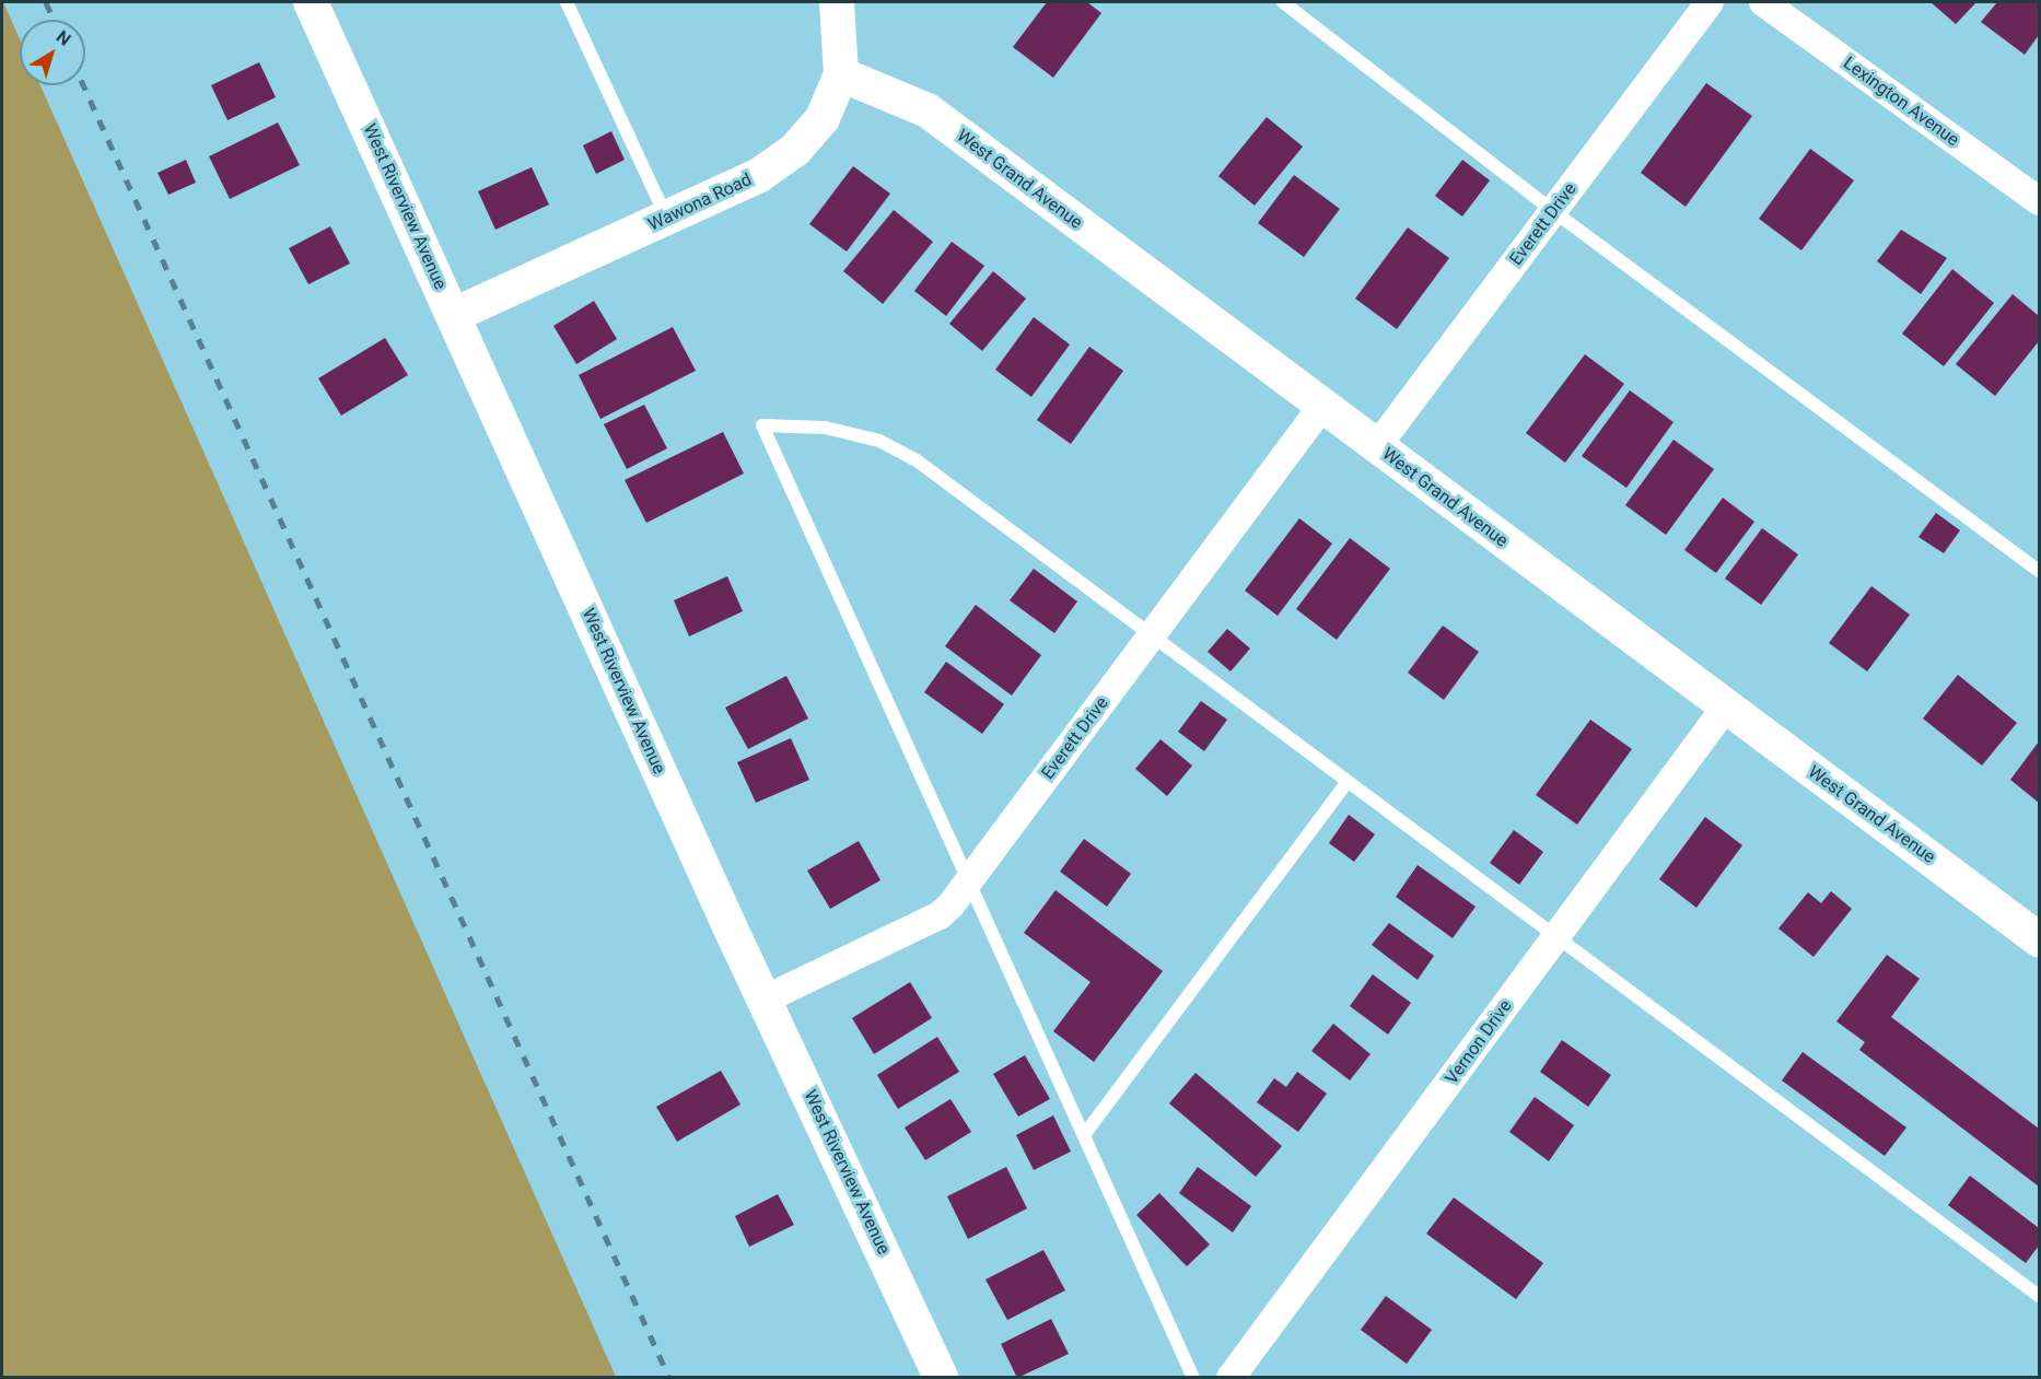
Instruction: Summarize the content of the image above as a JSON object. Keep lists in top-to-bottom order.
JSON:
{
  "streets": {
    "street": [
      "Lexington Avenue",
      "West Grand Avenue",
      "Wawona Road",
      "West Riverview Avenue",
      "Everett Drive",
      "Vernon Drive"
    ]
  },
  "crossings": [
    ["West Grand Avenue", "Wawona Road"],
    ["West Grand Avenue", "Everett Drive"],
    ["West Grand Avenue", "Vernon Drive"],
    ["Wawona Road", "West Riverview Avenue"],
    ["West Riverview Avenue", "Everett Drive"]
  ],
  "north": "top right"
}
